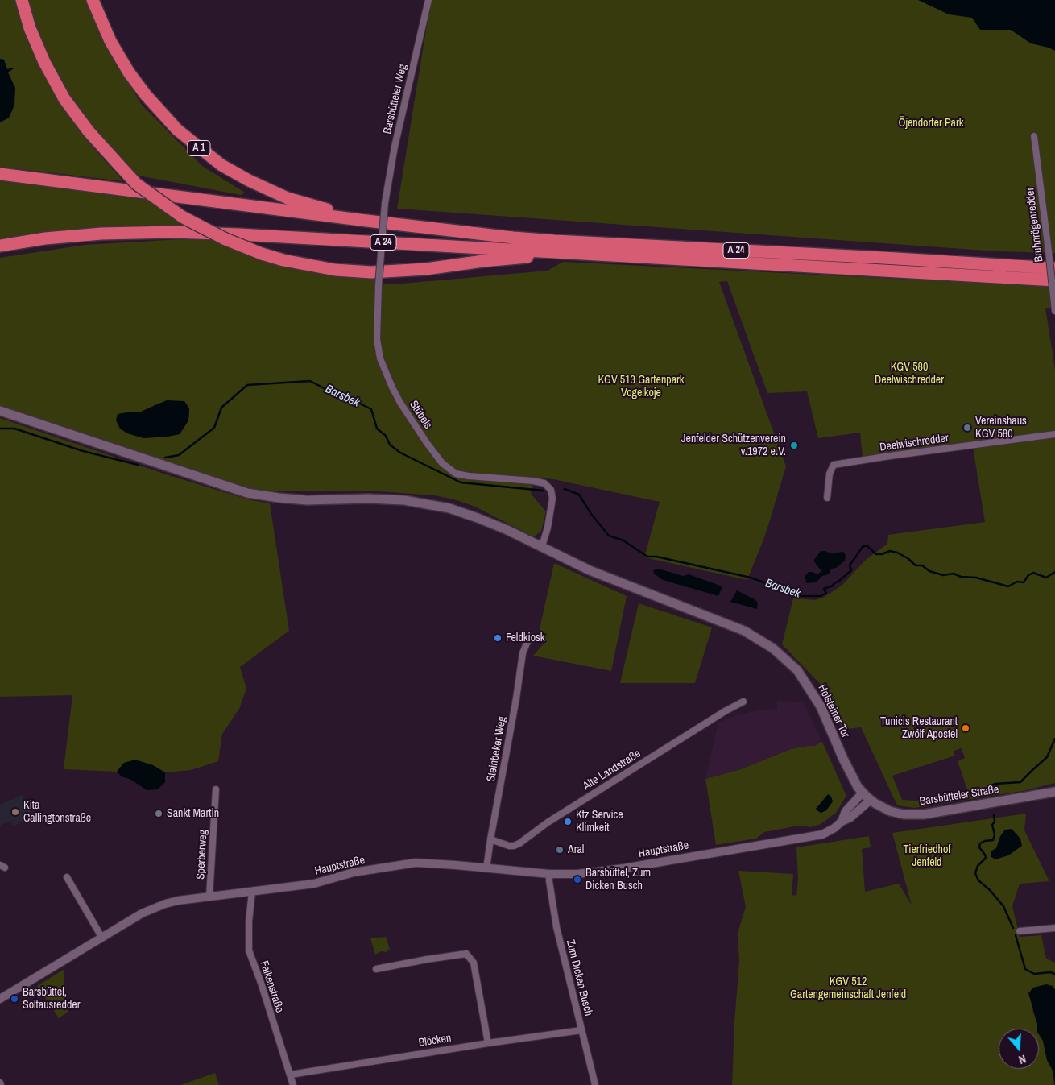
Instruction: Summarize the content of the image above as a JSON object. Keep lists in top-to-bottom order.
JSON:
{
  "streets": {
    "highway": ["A 1", "A 24"],
    "main road": ["Holsteiner Tor", "Barsbütteler Straße"],
    "street": [
      "Barsbütteler Weg",
      "Bruhnrögenredder",
      "Stübels",
      "Deelwischredder",
      "Steinbeker Weg",
      "Alte Landstraße",
      "Hauptstraße",
      "Sperberweg",
      "Zum Dicken Busch",
      "Falkenstraße",
      "Blöcken"
    ]
  },
  "crossings": [
    ["Barsbütteler Weg", "Stübels"],
    ["A 1", "A 24"],
    ["Stübels", "Holsteiner Tor"],
    ["Holsteiner Tor", "Barsbütteler Straße"],
    ["Steinbeker Weg", "Alte Landstraße"],
    ["Steinbeker Weg", "Hauptstraße"],
    ["Hauptstraße", "Sperberweg"],
    ["Hauptstraße", "Zum Dicken Busch"],
    ["Hauptstraße", "Falkenstraße"],
    ["Zum Dicken Busch", "Blöcken"],
    ["Falkenstraße", "Blöcken"]
  ],
  "water": ["Barsbek"],
  "parks": [
    "Öjendorfer Park",
    "KGV 580 Deelwischredder",
    "KGV 513 Gartenpark Vogelkoje",
    "Tierfriedhof Jenfeld",
    "KGV 512 Gartengemeinschaft Jenfeld"
  ],
  "places": [
    "Vereinshaus KGV 580",
    "Jenfelder Schützenverein v.1972 e.V.",
    "Feldkiosk",
    "Tunicis Restaurant Zwölf Apostel",
    "Kita Callingtonstraße",
    "Sankt Martin",
    "Kfz Service Klimkeit",
    "Aral",
    "Barsbüttel, Zum Dicken Busch",
    "Barsbüttel, Soltausredder"
  ],
  "north": "bottom"
}
